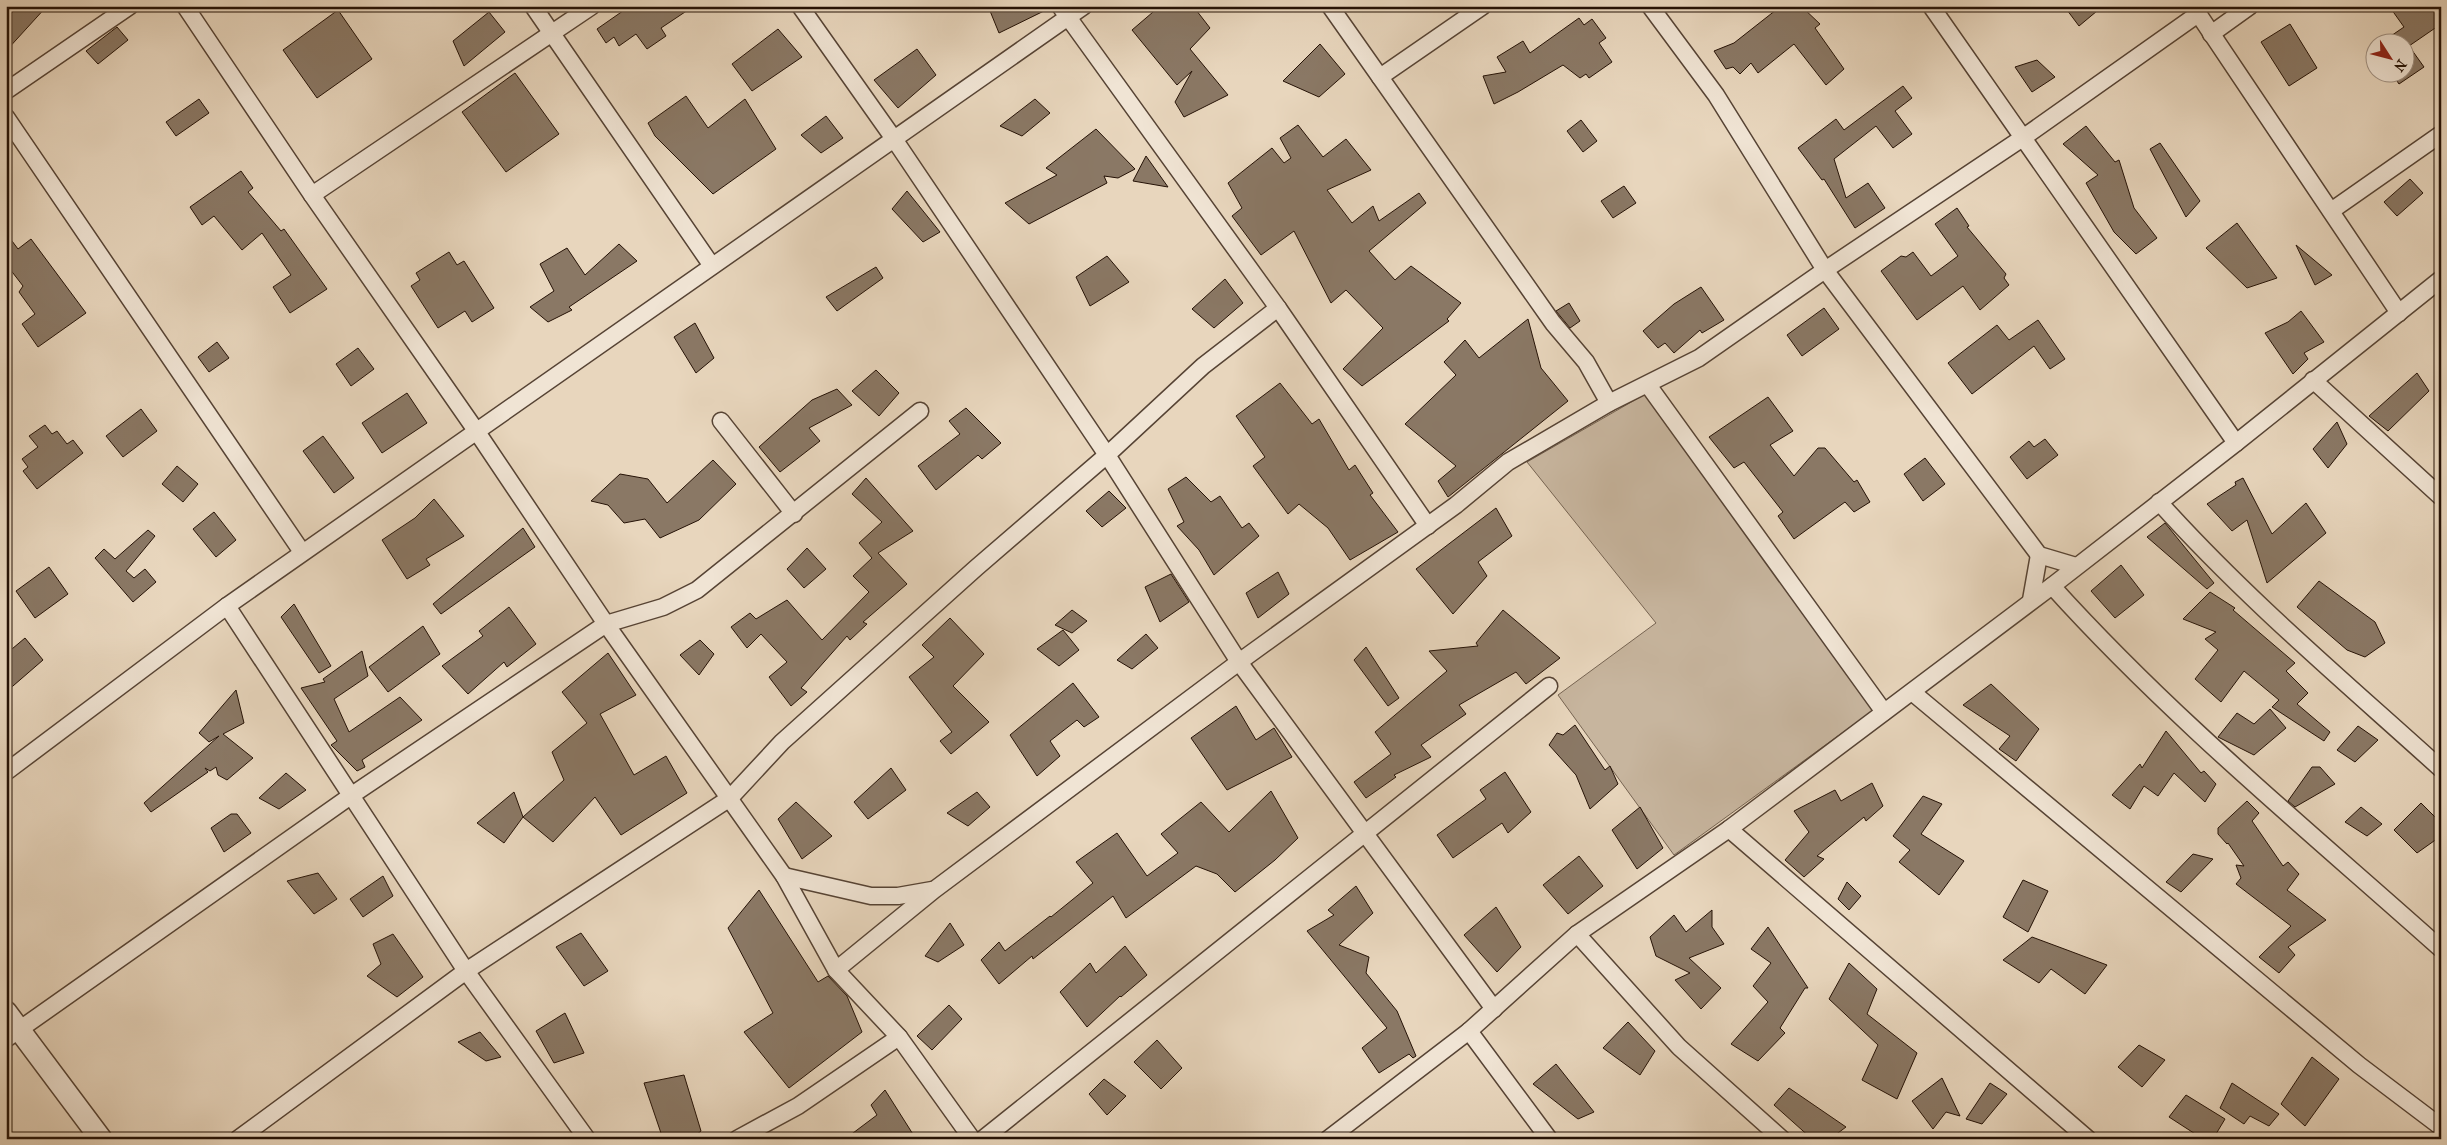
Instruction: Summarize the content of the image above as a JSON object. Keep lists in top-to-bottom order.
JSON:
{
  "north": "bottom right"
}
